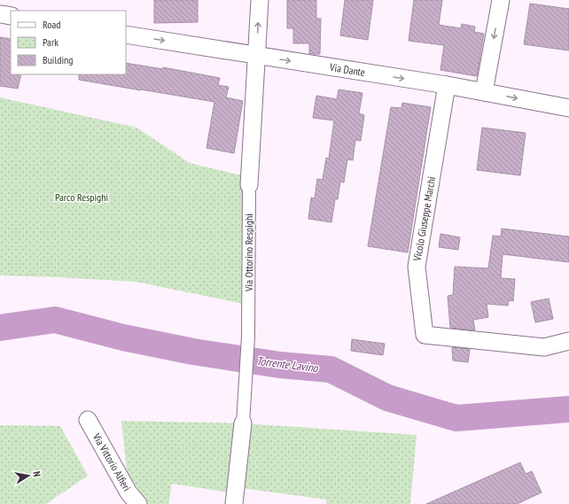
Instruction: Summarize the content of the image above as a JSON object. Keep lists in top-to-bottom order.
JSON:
{
  "streets": {
    "street": [
      "Via Dante",
      "Vicolo Giuseppe Marchi",
      "Via Ottorino Respighi",
      "Via Vittorio Alfieri"
    ]
  },
  "crossings": [
    ["Via Dante", "Vicolo Giuseppe Marchi"],
    ["Via Dante", "Via Ottorino Respighi"]
  ],
  "one_way": ["Via Dante"],
  "water": ["Torrente Lavino"],
  "parks": ["Parco Respighi"],
  "legend": ["Road", "Park", "Building"],
  "north": "right"
}
